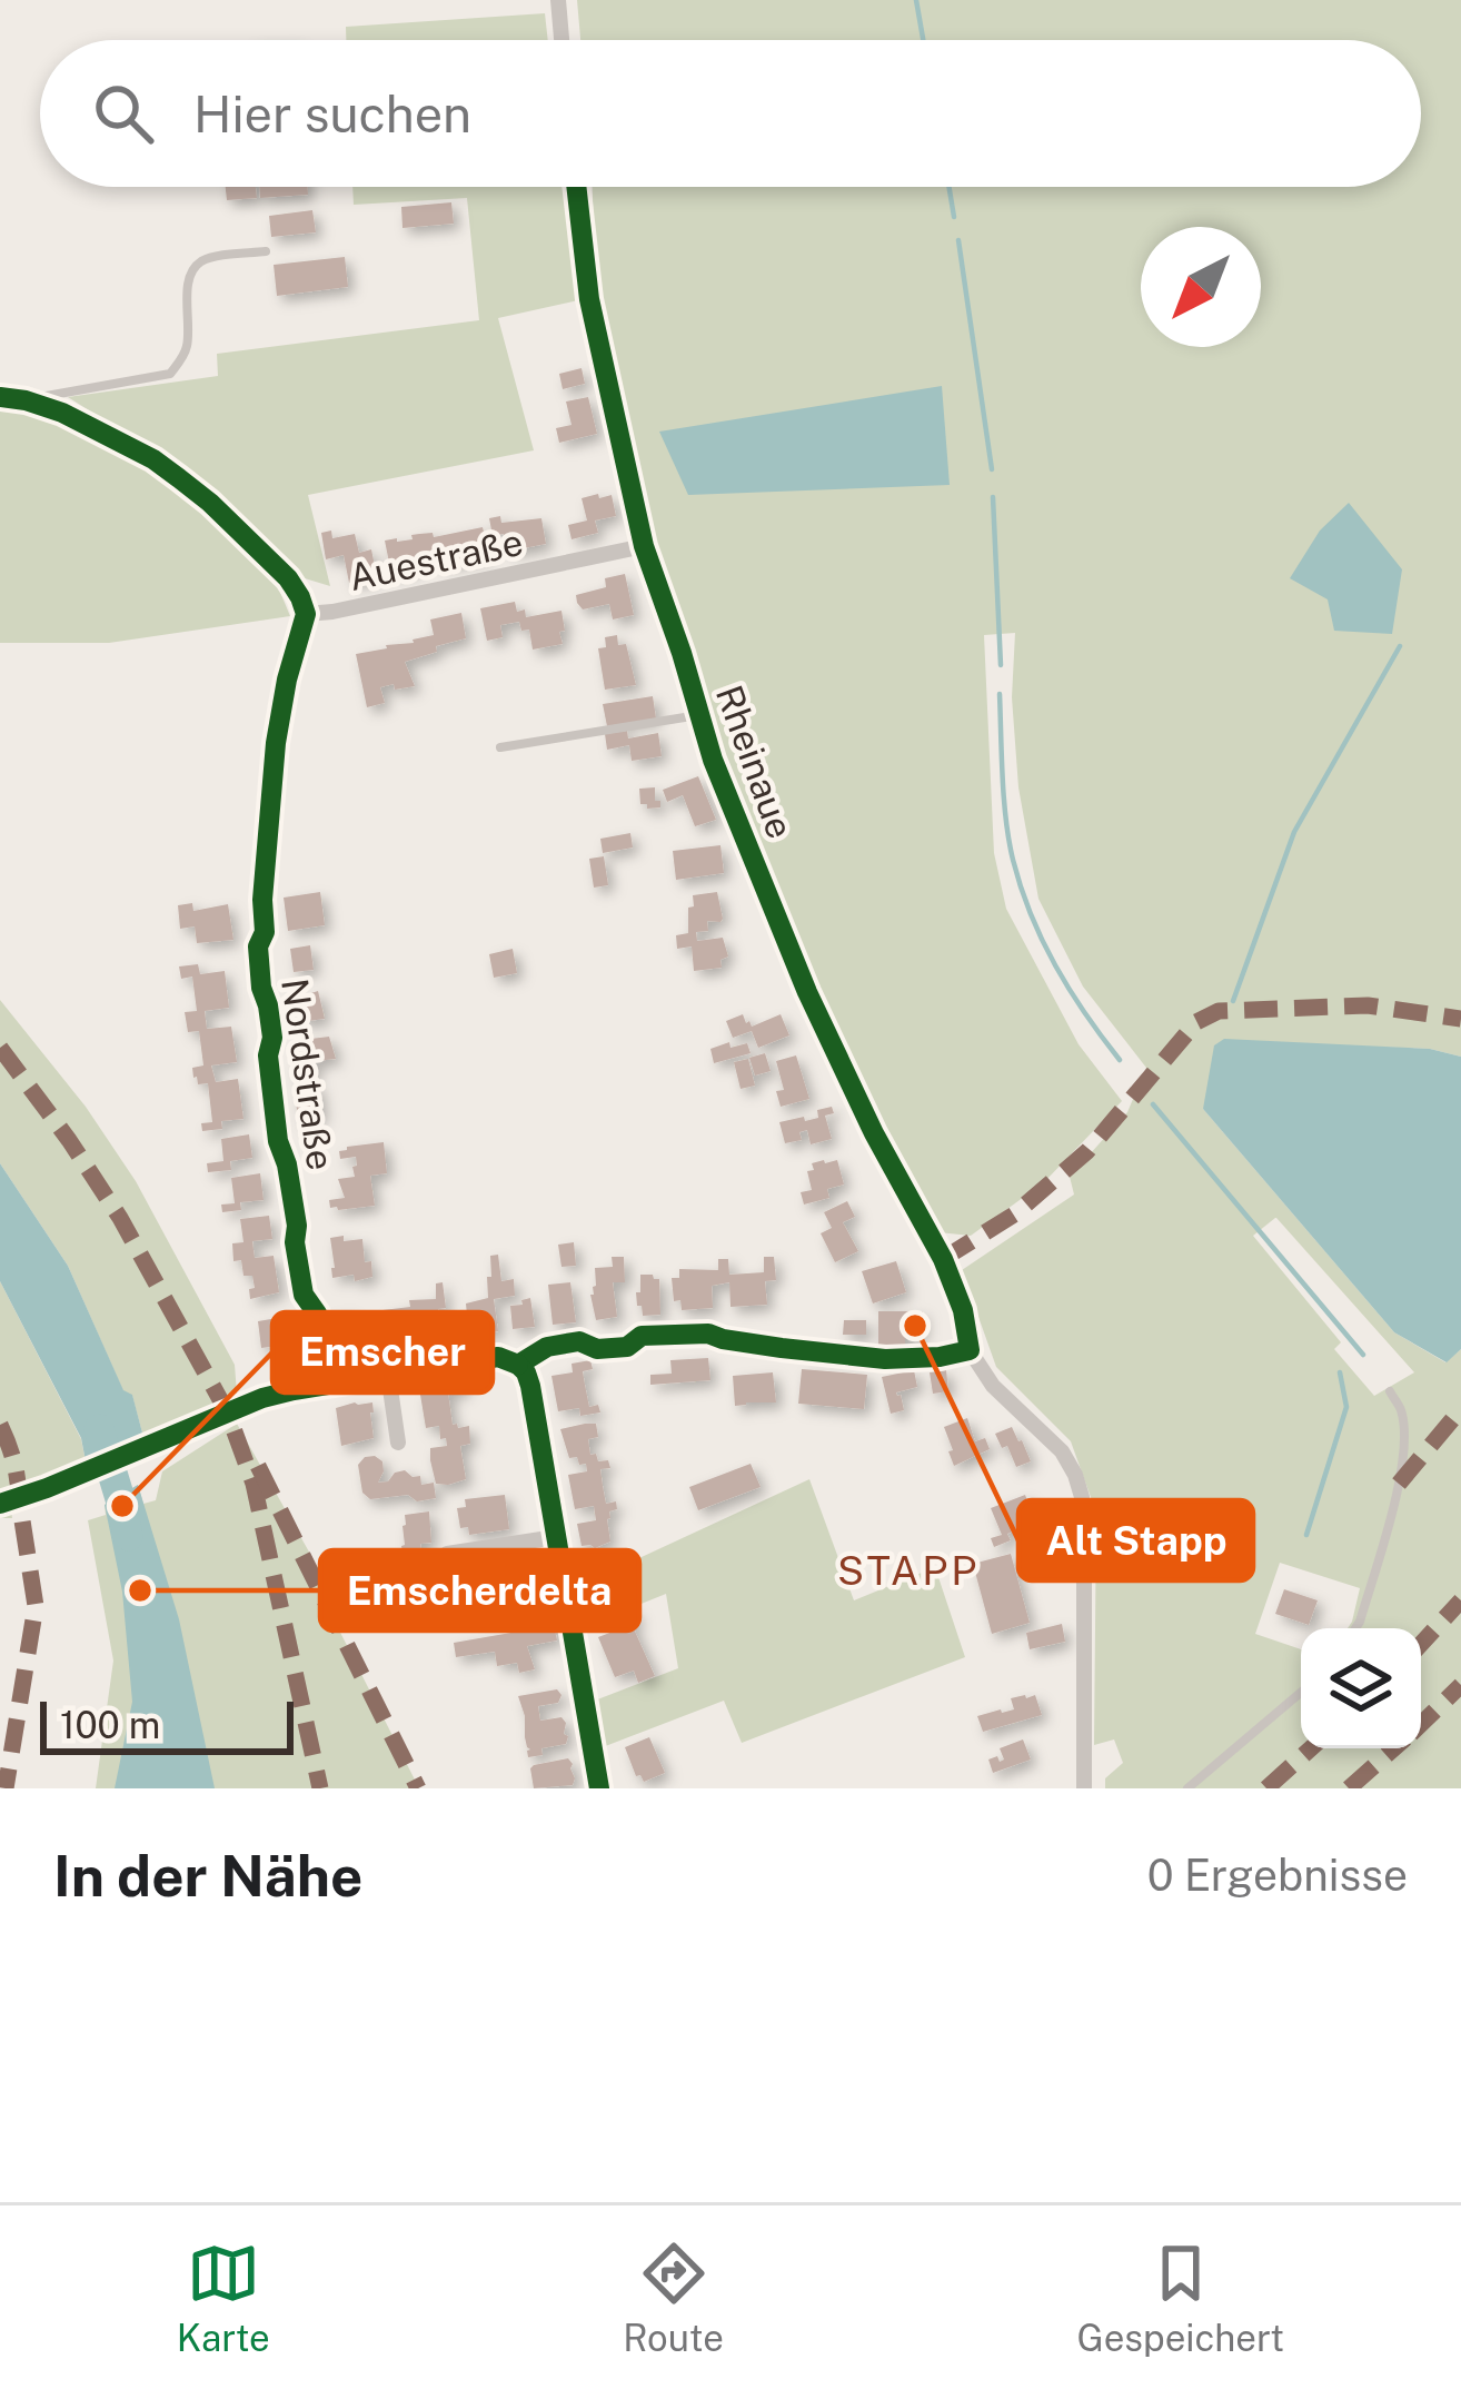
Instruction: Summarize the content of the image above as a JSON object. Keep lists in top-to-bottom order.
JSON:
{
  "streets": {
    "street": ["Auestraße", "Rheinaue", "Nordstraße"]
  },
  "crossings": [
    ["Auestraße", "Rheinaue"],
    ["Auestraße", "Nordstraße"]
  ],
  "districts": ["STAPP"],
  "places": ["Alt Stapp", "Emscher", "Emscherdelta"],
  "scale_bar": "100 m",
  "north": "bottom left",
  "page": {
    "search": "Hier suchen",
    "scale": "100 m",
    "heading": ["In der Nähe", "0 Ergebnisse"],
    "nav": ["Karte", "Route", "Gespeichert"]
  }
}
